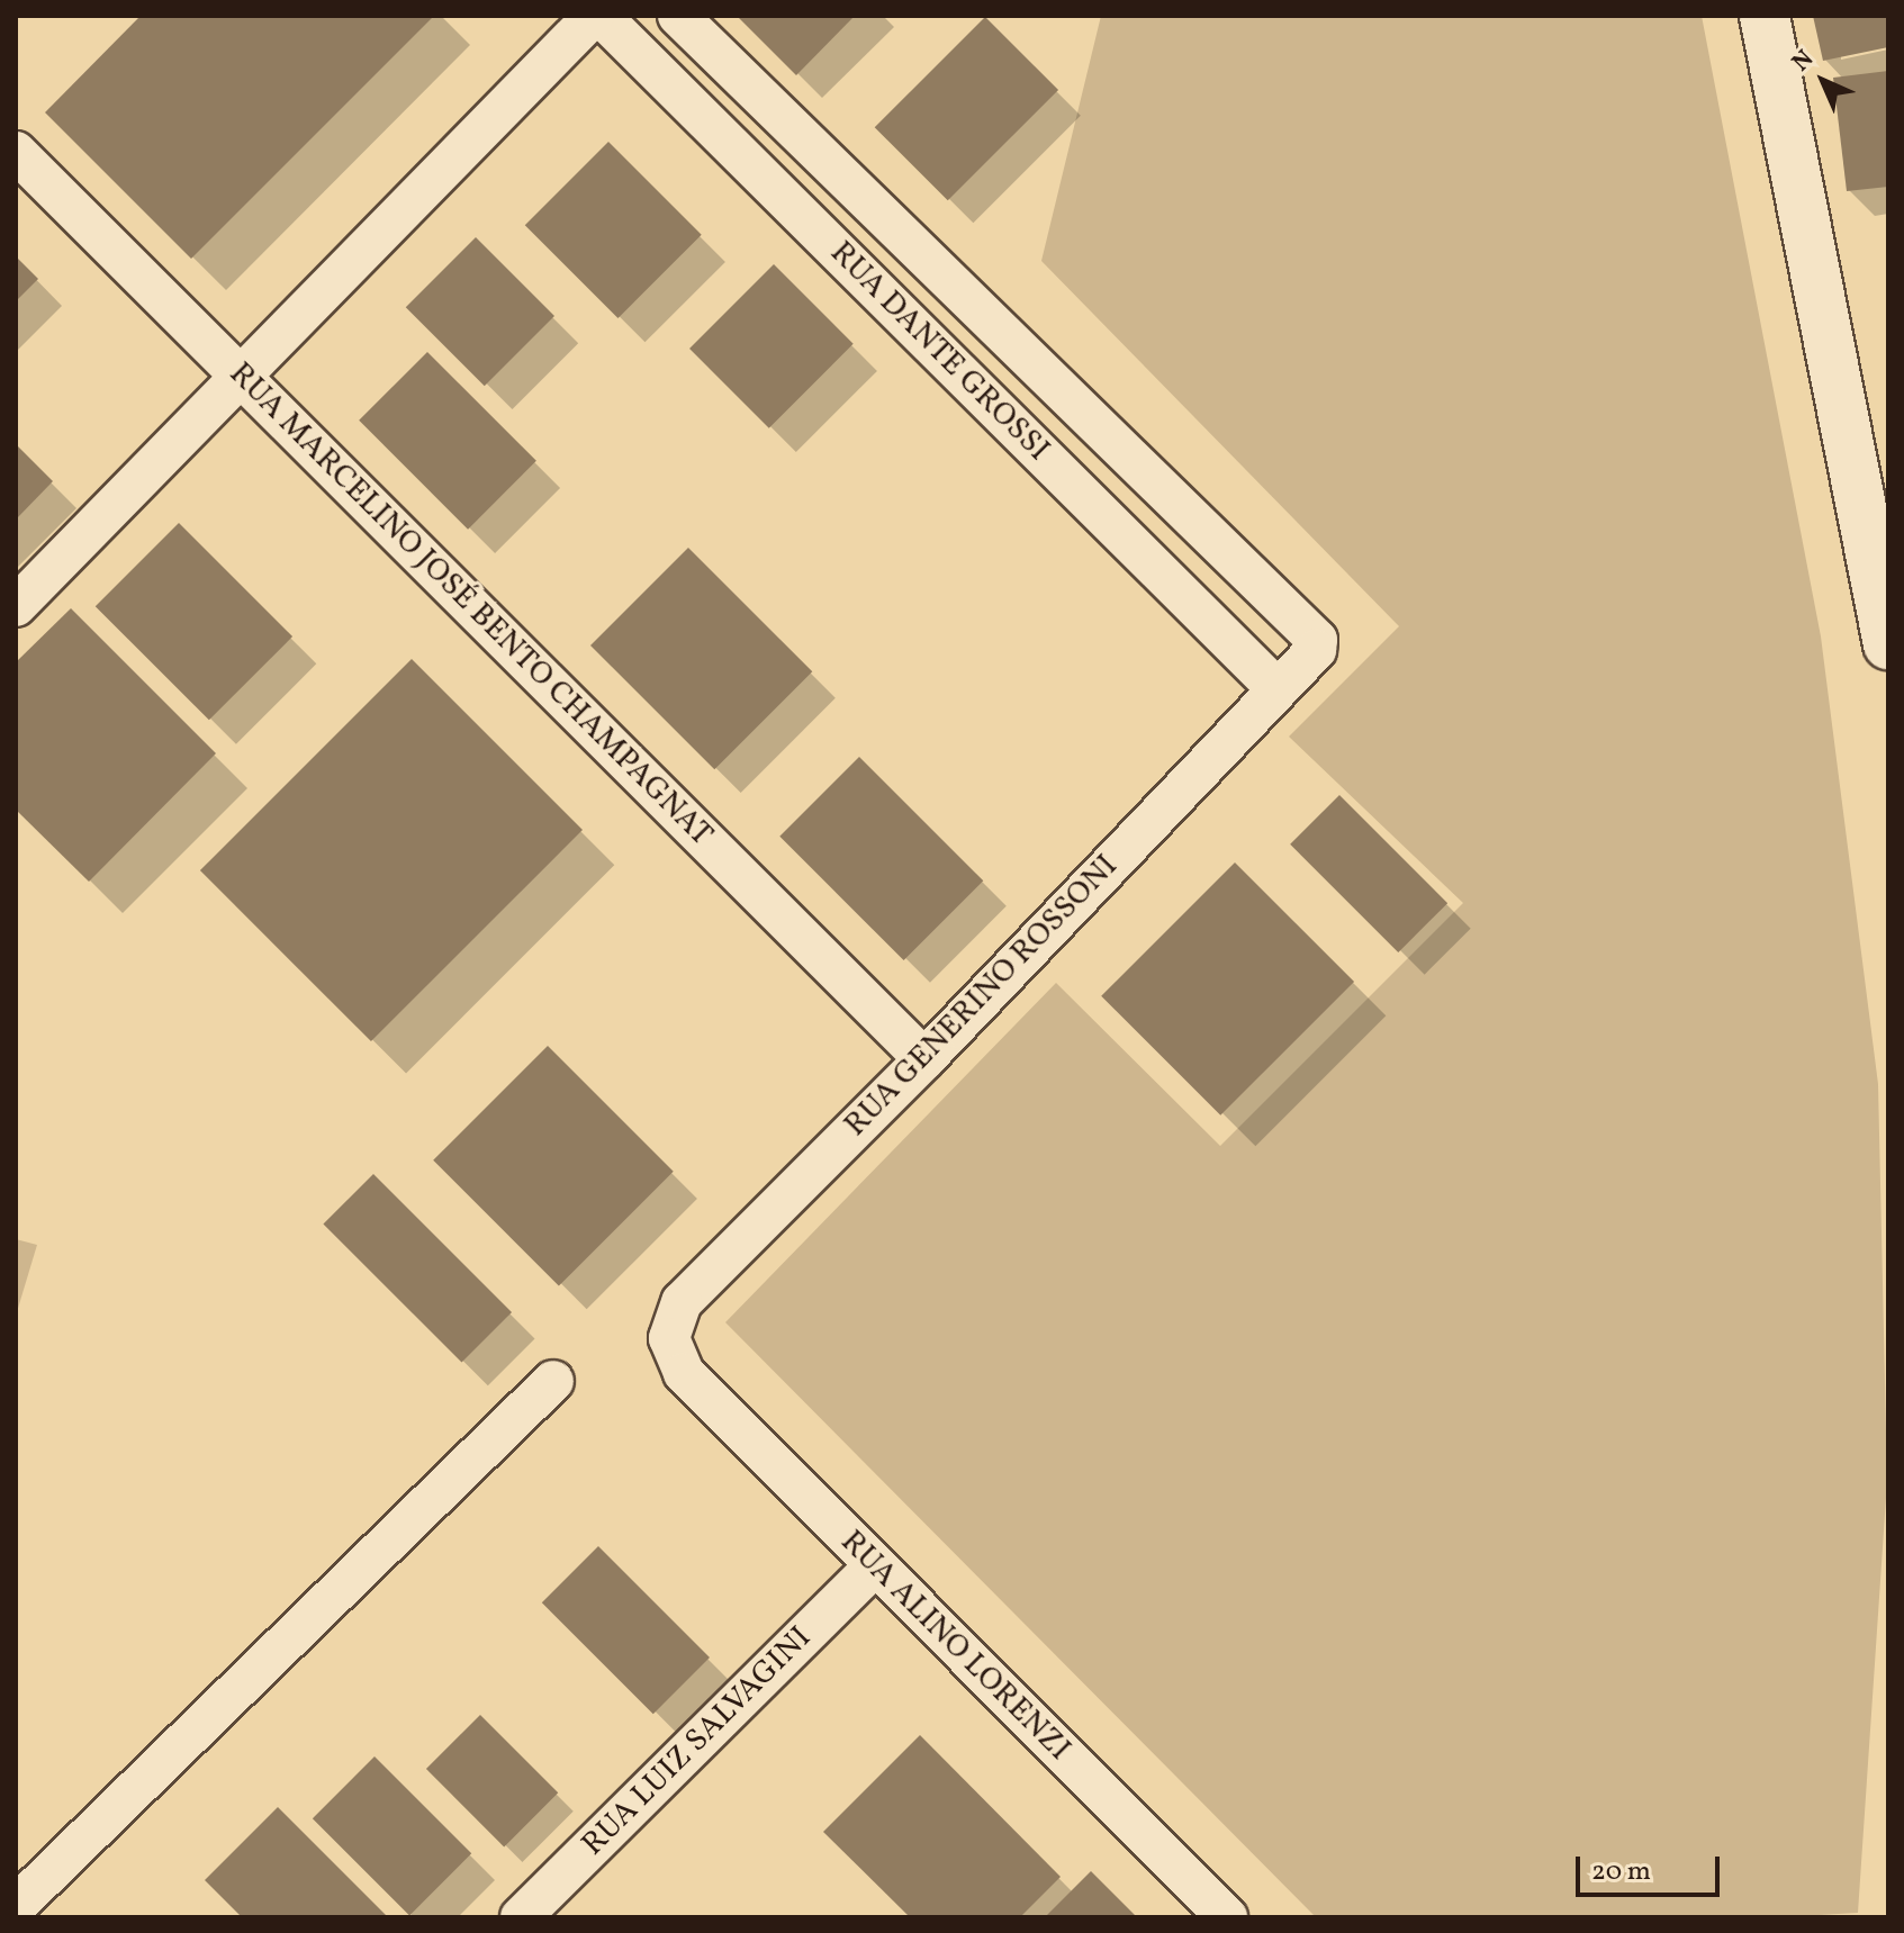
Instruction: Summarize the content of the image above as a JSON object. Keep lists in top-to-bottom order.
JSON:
{
  "streets": {
    "street": [
      "RUA DANTE GROSSI",
      "RUA MARCELINO JOSÉ BENTO CHAMPAGNAT",
      "RUA GENERINO ROSSONI",
      "RUA ALINO LORENZI",
      "RUA LUIZ SALVAGINI"
    ]
  },
  "crossings": [
    ["RUA DANTE GROSSI", "RUA GENERINO ROSSONI"],
    ["RUA MARCELINO JOSÉ BENTO CHAMPAGNAT", "RUA GENERINO ROSSONI"],
    ["RUA GENERINO ROSSONI", "RUA ALINO LORENZI"],
    ["RUA ALINO LORENZI", "RUA LUIZ SALVAGINI"]
  ],
  "scale_bar": "20 m",
  "north": "top left"
}
